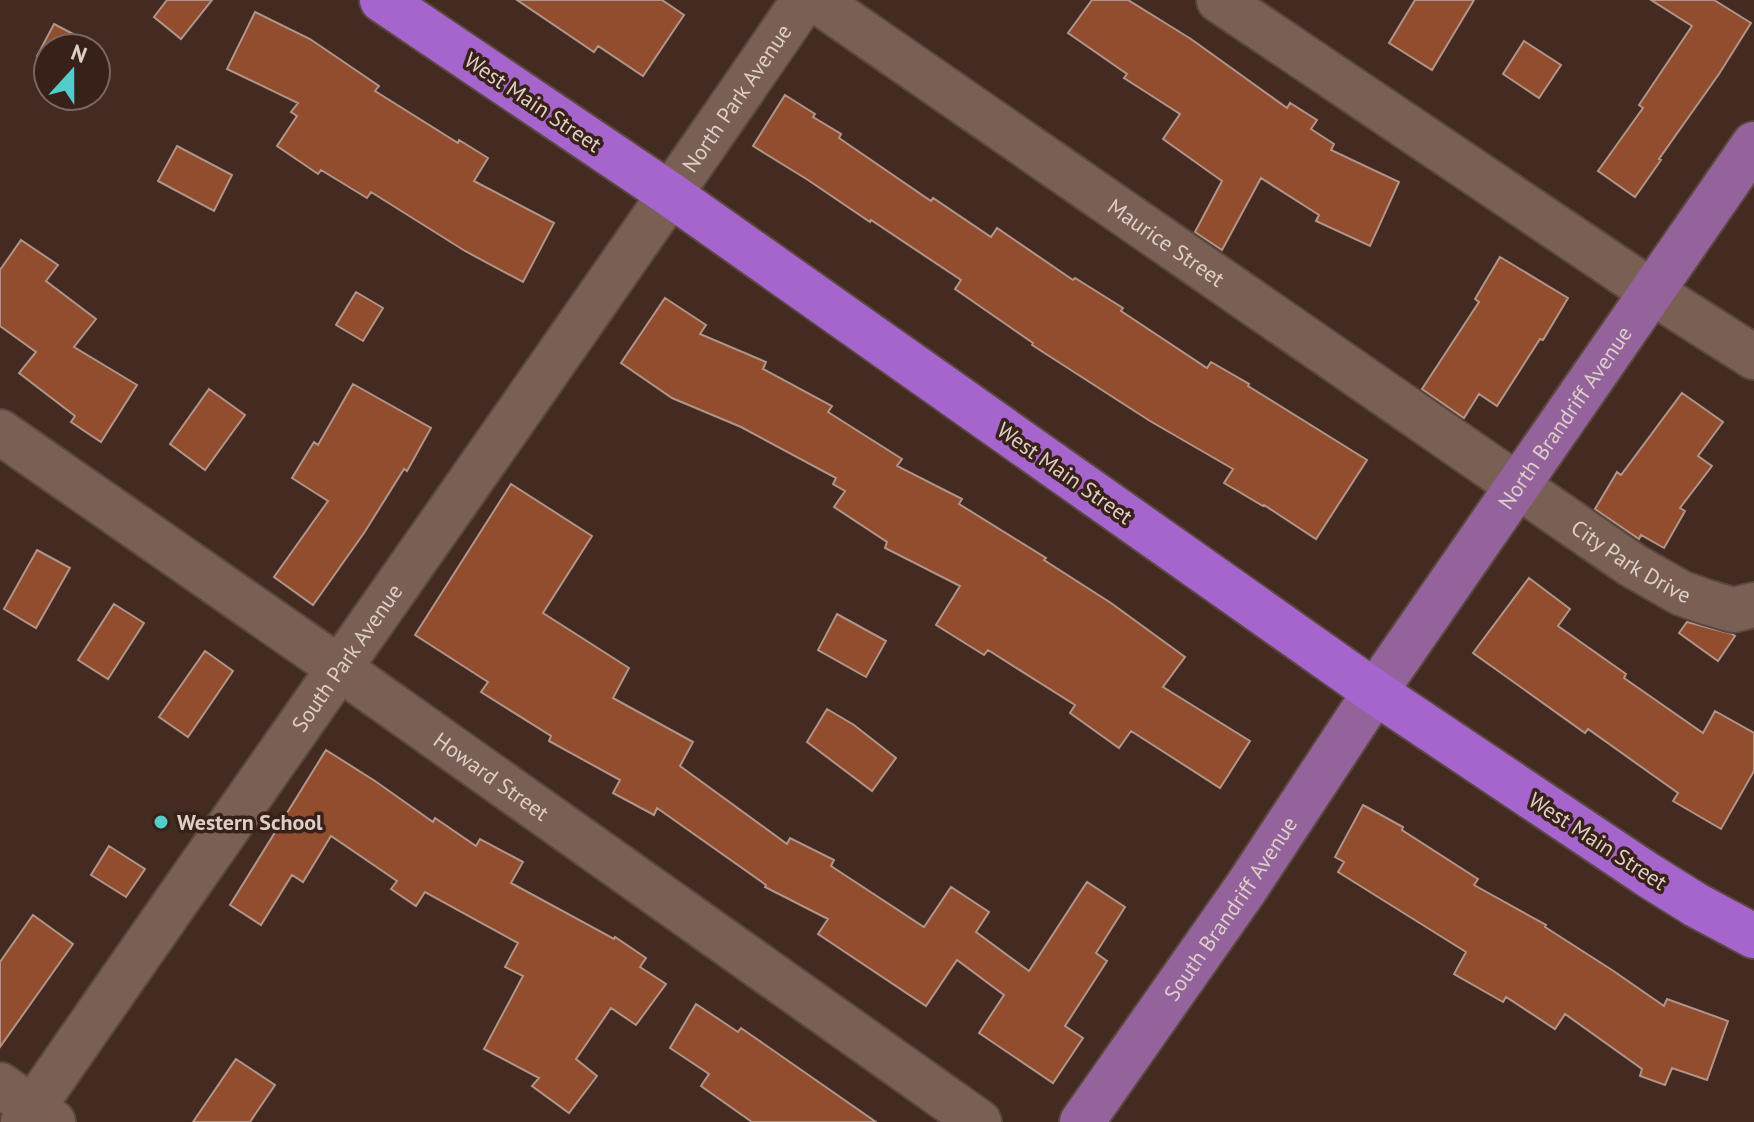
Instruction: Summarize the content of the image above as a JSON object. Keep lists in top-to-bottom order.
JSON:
{
  "streets": {
    "highway": ["West Main Street"],
    "main road": ["North Brandriff Avenue", "South Brandriff Avenue"],
    "street": [
      "North Park Avenue",
      "Maurice Street",
      "City Park Drive",
      "South Park Avenue",
      "Howard Street"
    ]
  },
  "crossings": [
    ["North Park Avenue", "West Main Street"],
    ["North Park Avenue", "South Park Avenue"],
    ["West Main Street", "North Brandriff Avenue"],
    ["West Main Street", "South Park Avenue"],
    ["West Main Street", "South Brandriff Avenue"],
    ["Maurice Street", "North Brandriff Avenue"],
    ["Maurice Street", "City Park Drive"],
    ["North Brandriff Avenue", "City Park Drive"],
    ["North Brandriff Avenue", "South Brandriff Avenue"],
    ["South Park Avenue", "Howard Street"]
  ],
  "places": ["Western School"],
  "north": "top"
}
